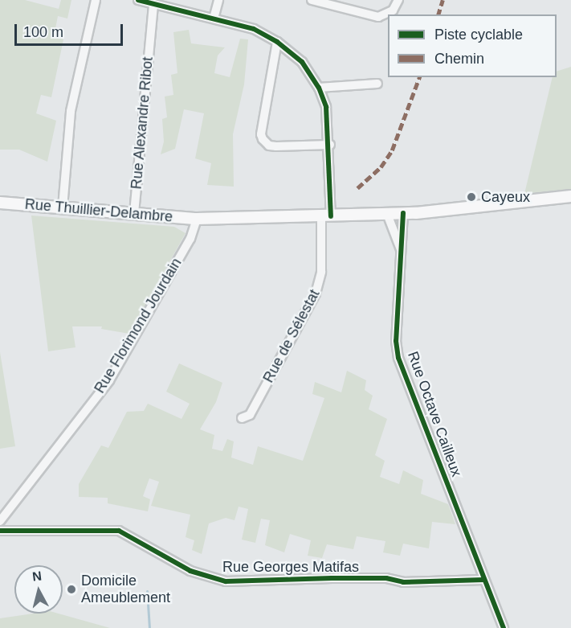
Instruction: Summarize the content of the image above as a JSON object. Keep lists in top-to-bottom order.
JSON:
{
  "streets": {
    "main road": ["Rue Thuillier-Delambre"],
    "street": [
      "Rue Alexandre Ribot",
      "Rue Florimond Jourdain",
      "Rue de Sélestat",
      "Rue Octave Cailleux",
      "Rue Georges Matifas"
    ]
  },
  "crossings": [
    ["Rue Alexandre Ribot", "Rue Thuillier-Delambre"],
    ["Rue Alexandre Ribot", "Rue de Sélestat"],
    ["Rue Thuillier-Delambre", "Rue Florimond Jourdain"],
    ["Rue Thuillier-Delambre", "Rue de Sélestat"],
    ["Rue Thuillier-Delambre", "Rue Octave Cailleux"],
    ["Rue Octave Cailleux", "Rue Georges Matifas"]
  ],
  "places": ["Cayeux", "Domicile Ameublement"],
  "legend": ["Piste cyclable", "Chemin"],
  "scale_bar": "100 m",
  "north": "top"
}
